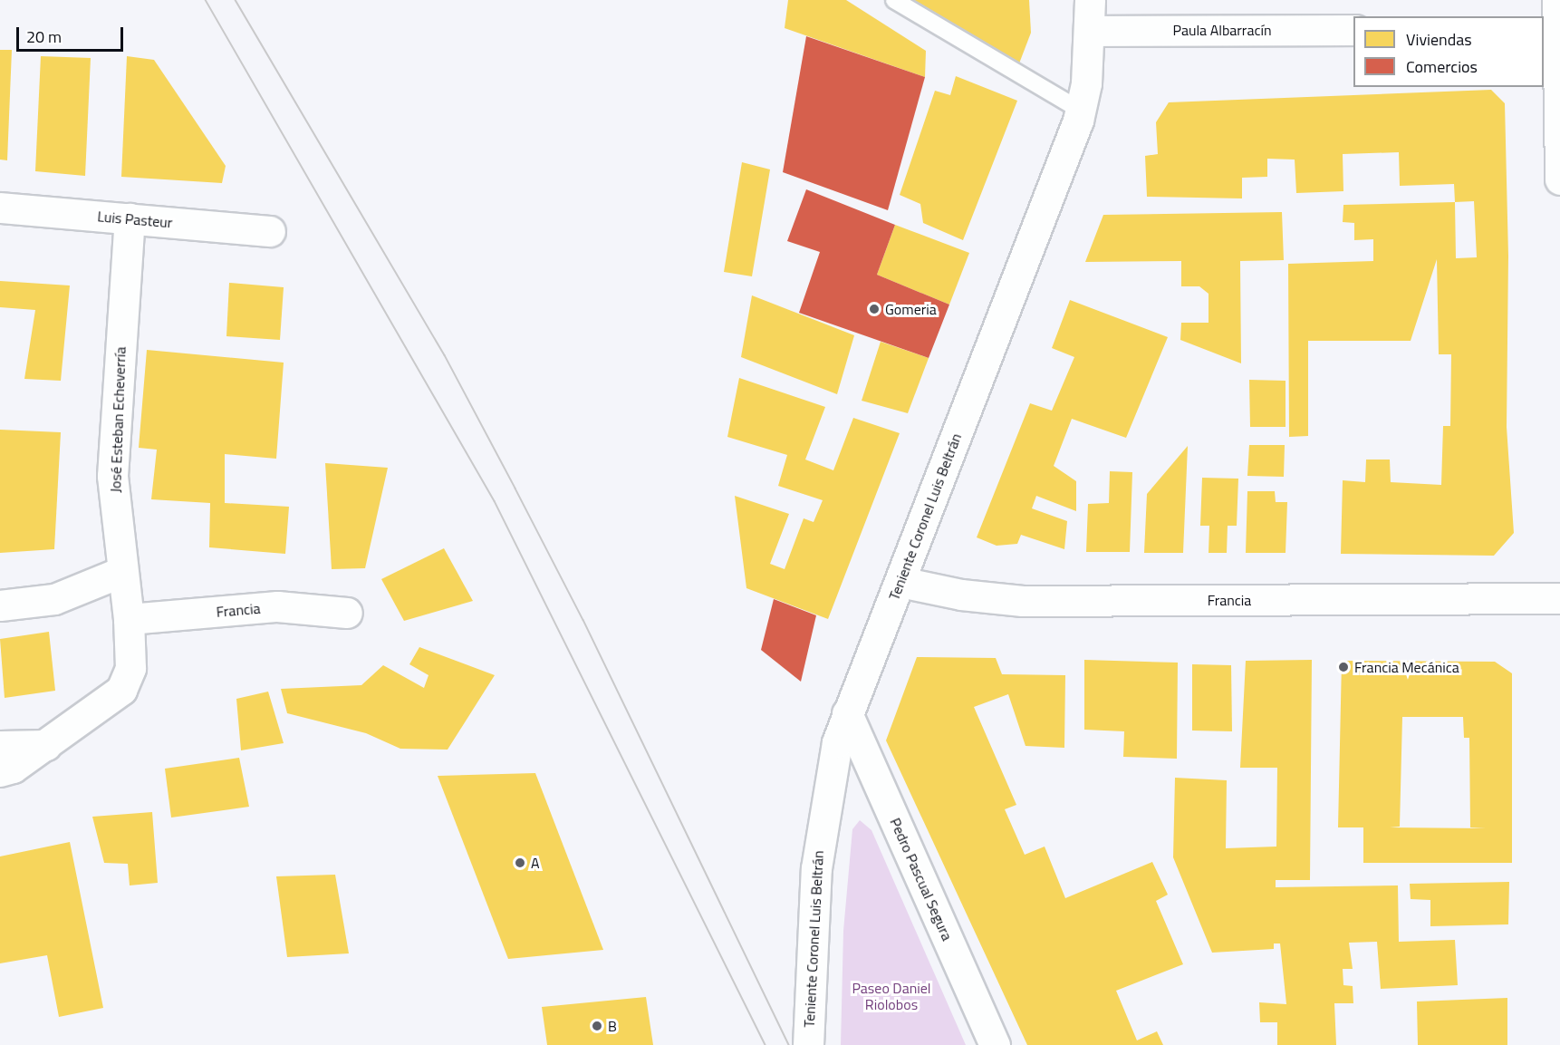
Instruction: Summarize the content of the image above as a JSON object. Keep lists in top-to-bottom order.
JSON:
{
  "streets": {
    "street": [
      "Paula Albarracín",
      "Luis Pasteur",
      "José Esteban Echeverría",
      "Teniente Coronel Luis Beltrán",
      "Francia",
      "Pedro Pascual Segura"
    ]
  },
  "crossings": [
    ["Paula Albarracín", "Teniente Coronel Luis Beltrán"],
    ["Luis Pasteur", "José Esteban Echeverría"],
    ["José Esteban Echeverría", "Francia"],
    ["Teniente Coronel Luis Beltrán", "Francia"],
    ["Teniente Coronel Luis Beltrán", "Pedro Pascual Segura"]
  ],
  "parks": ["Paseo Daniel Riolobos"],
  "places": [
    "Gomeria",
    "Francia Mecánica",
    "A",
    "B"
  ],
  "legend": ["Viviendas", "Comercios"],
  "scale_bar": "20 m"
}
